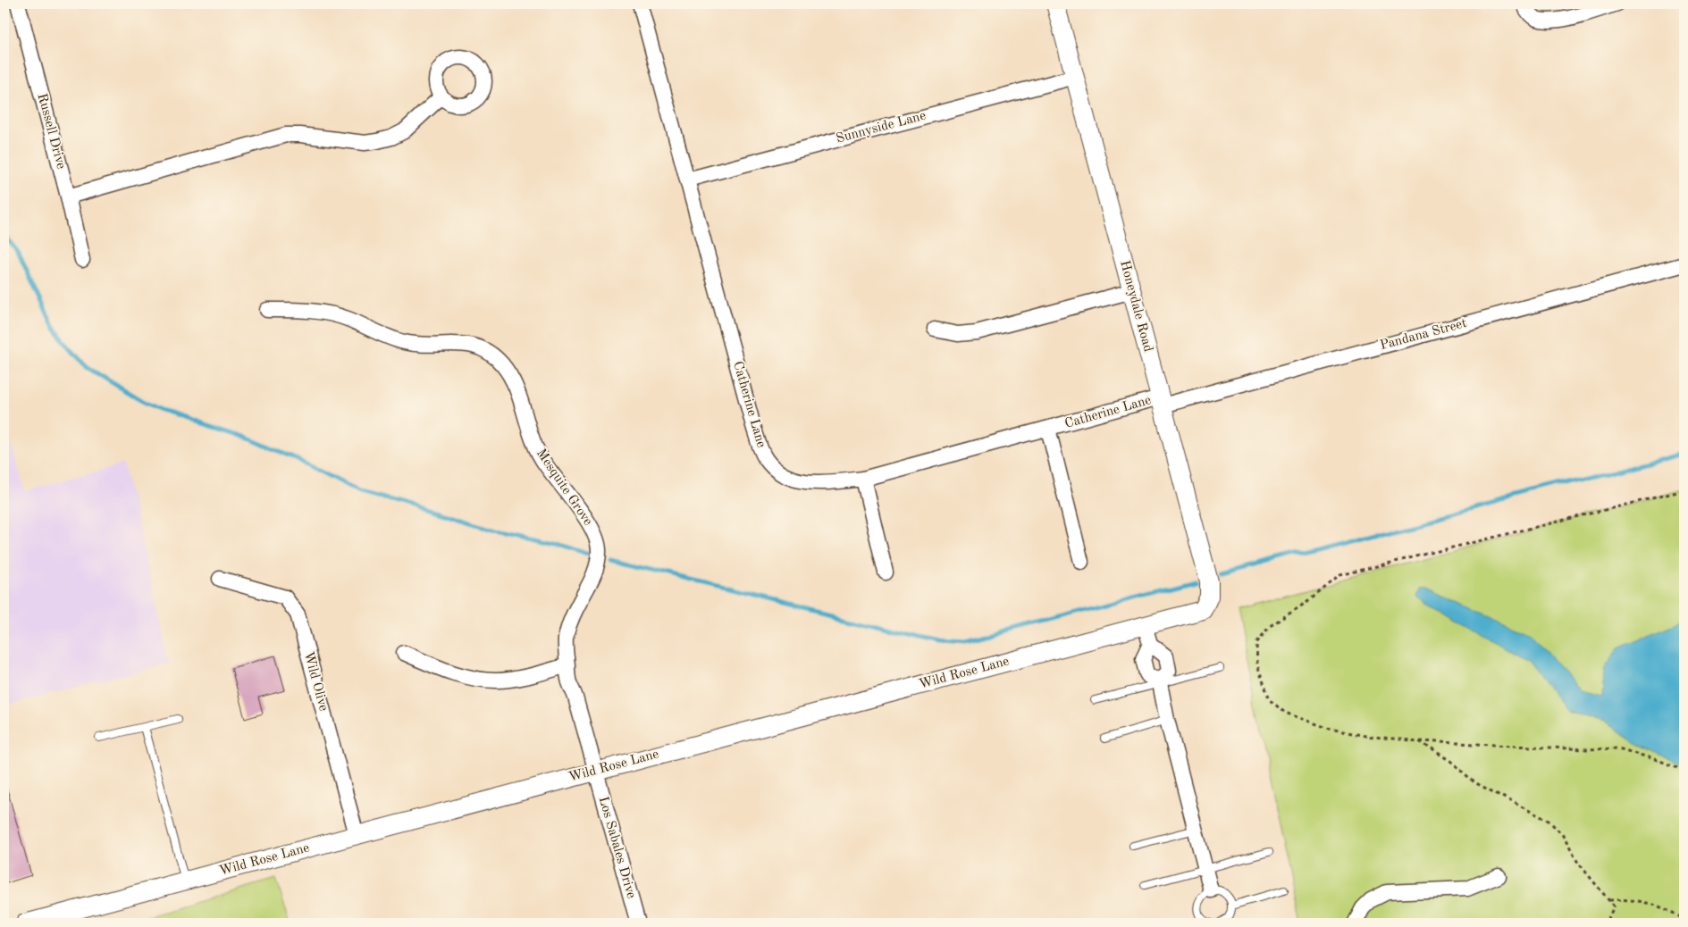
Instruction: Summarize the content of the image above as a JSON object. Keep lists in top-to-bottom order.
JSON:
{
  "streets": {
    "street": [
      "Sunnyside Lane",
      "Russell Drive",
      "Honeydale Road",
      "Pandana Street",
      "Catherine Lane",
      "Mesquite Grove",
      "Wild Rose Lane",
      "Wild Olive",
      "Los Sabales Drive"
    ]
  },
  "crossings": [
    ["Sunnyside Lane", "Honeydale Road"],
    ["Sunnyside Lane", "Catherine Lane"],
    ["Honeydale Road", "Pandana Street"],
    ["Honeydale Road", "Catherine Lane"],
    ["Honeydale Road", "Wild Rose Lane"],
    ["Pandana Street", "Catherine Lane"],
    ["Mesquite Grove", "Wild Rose Lane"],
    ["Mesquite Grove", "Los Sabales Drive"],
    ["Wild Rose Lane", "Wild Olive"],
    ["Wild Rose Lane", "Los Sabales Drive"]
  ]
}
